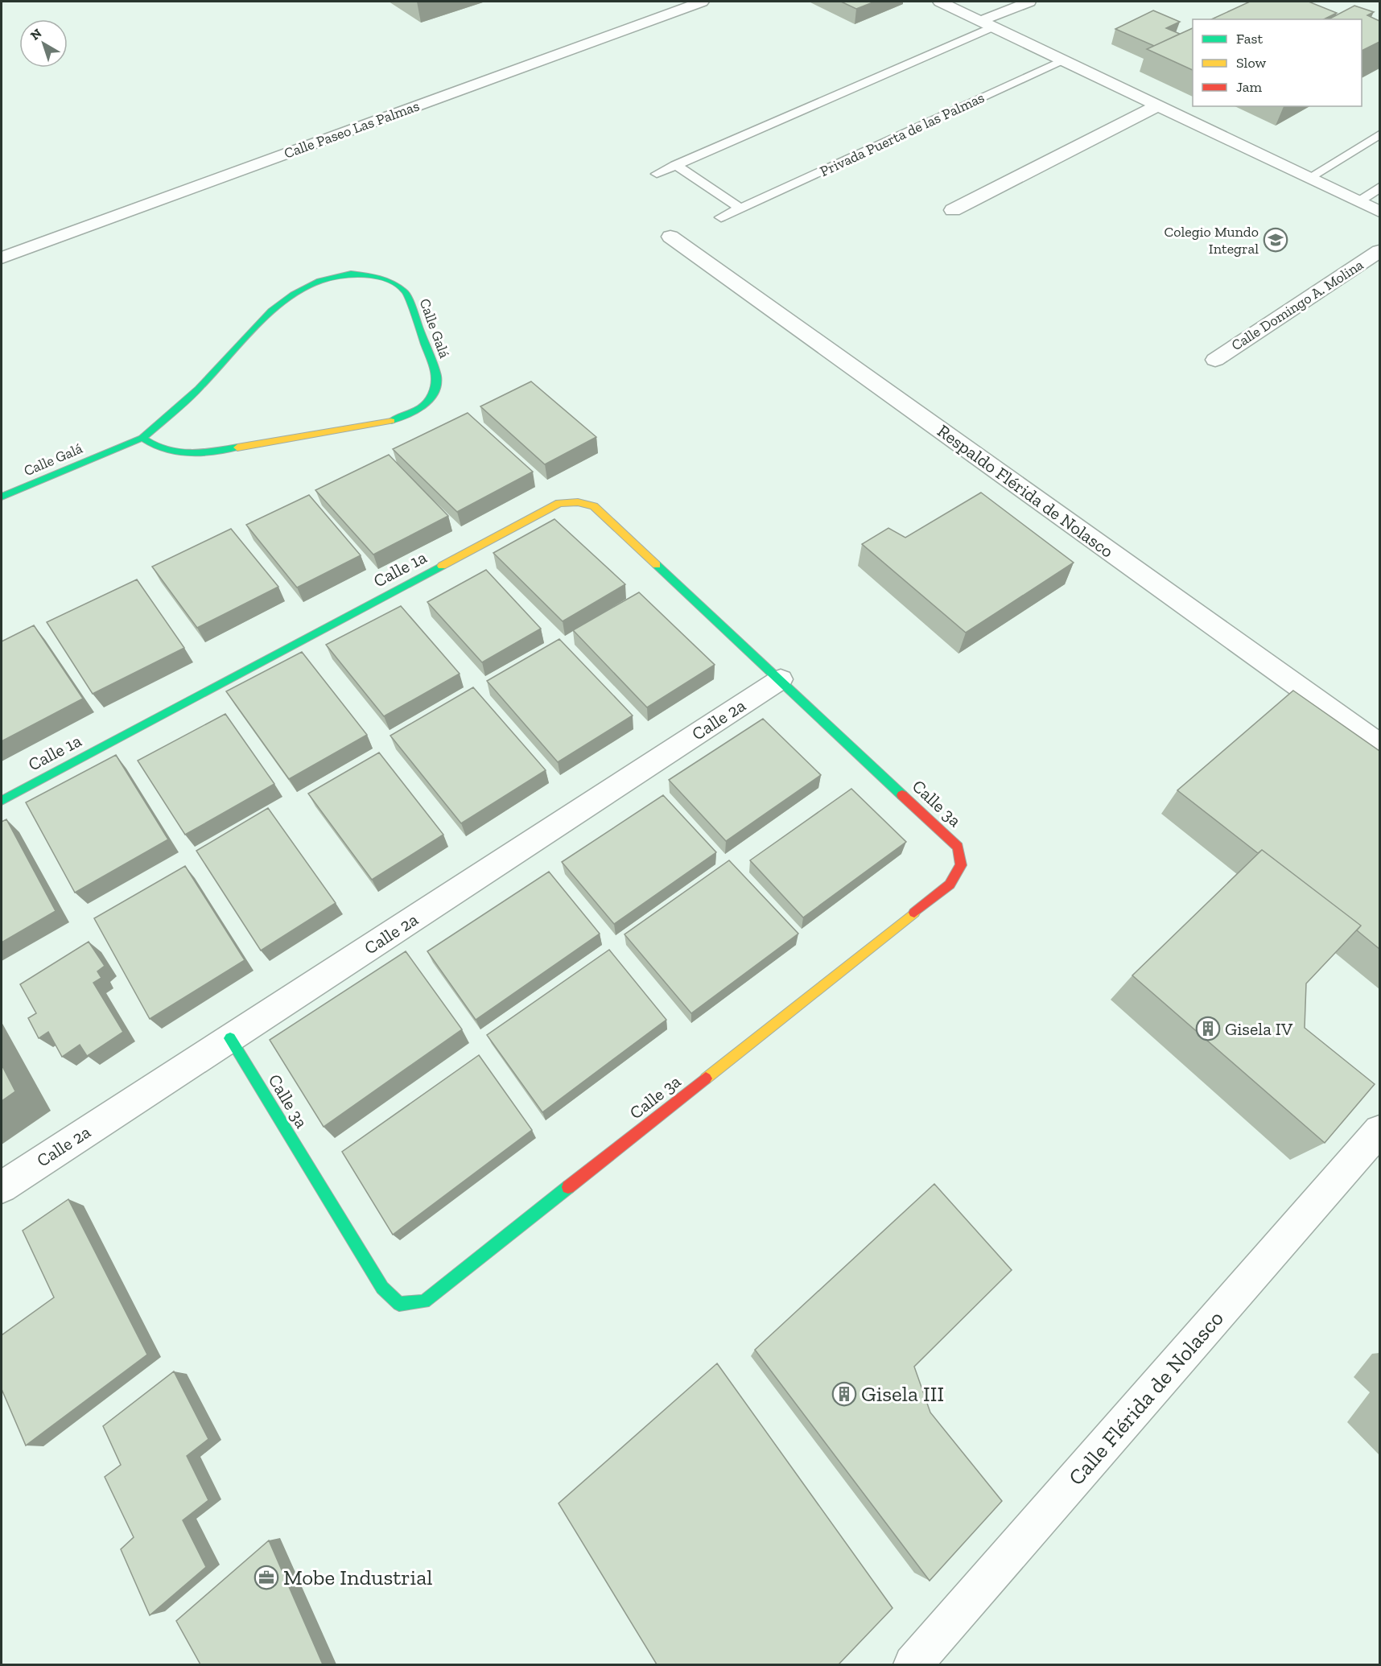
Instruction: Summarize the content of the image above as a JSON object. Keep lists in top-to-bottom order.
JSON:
{
  "streets": {
    "street": [
      "Calle Paseo Las Palmas",
      "Calle Domingo A. Molina",
      "Calle Galá",
      "Respaldo Flérida de Nolasco",
      "Calle 1a",
      "Calle 2a",
      "Calle 3a",
      "Calle Flérida de Nolasco"
    ],
    "lane": ["Privada Puerta de las Palmas"]
  },
  "crossings": [
    ["Calle 1a", "Calle 2a"],
    ["Calle 1a", "Calle 3a"],
    ["Calle 2a", "Calle 3a"]
  ],
  "places": {
    "school or university": ["Colegio Mundo Integral"],
    "building": ["Gisela IV", "Gisela III"],
    "office": ["Mobe Industrial"]
  },
  "legend": ["Fast", "Slow", "Jam"],
  "north": "top left"
}
